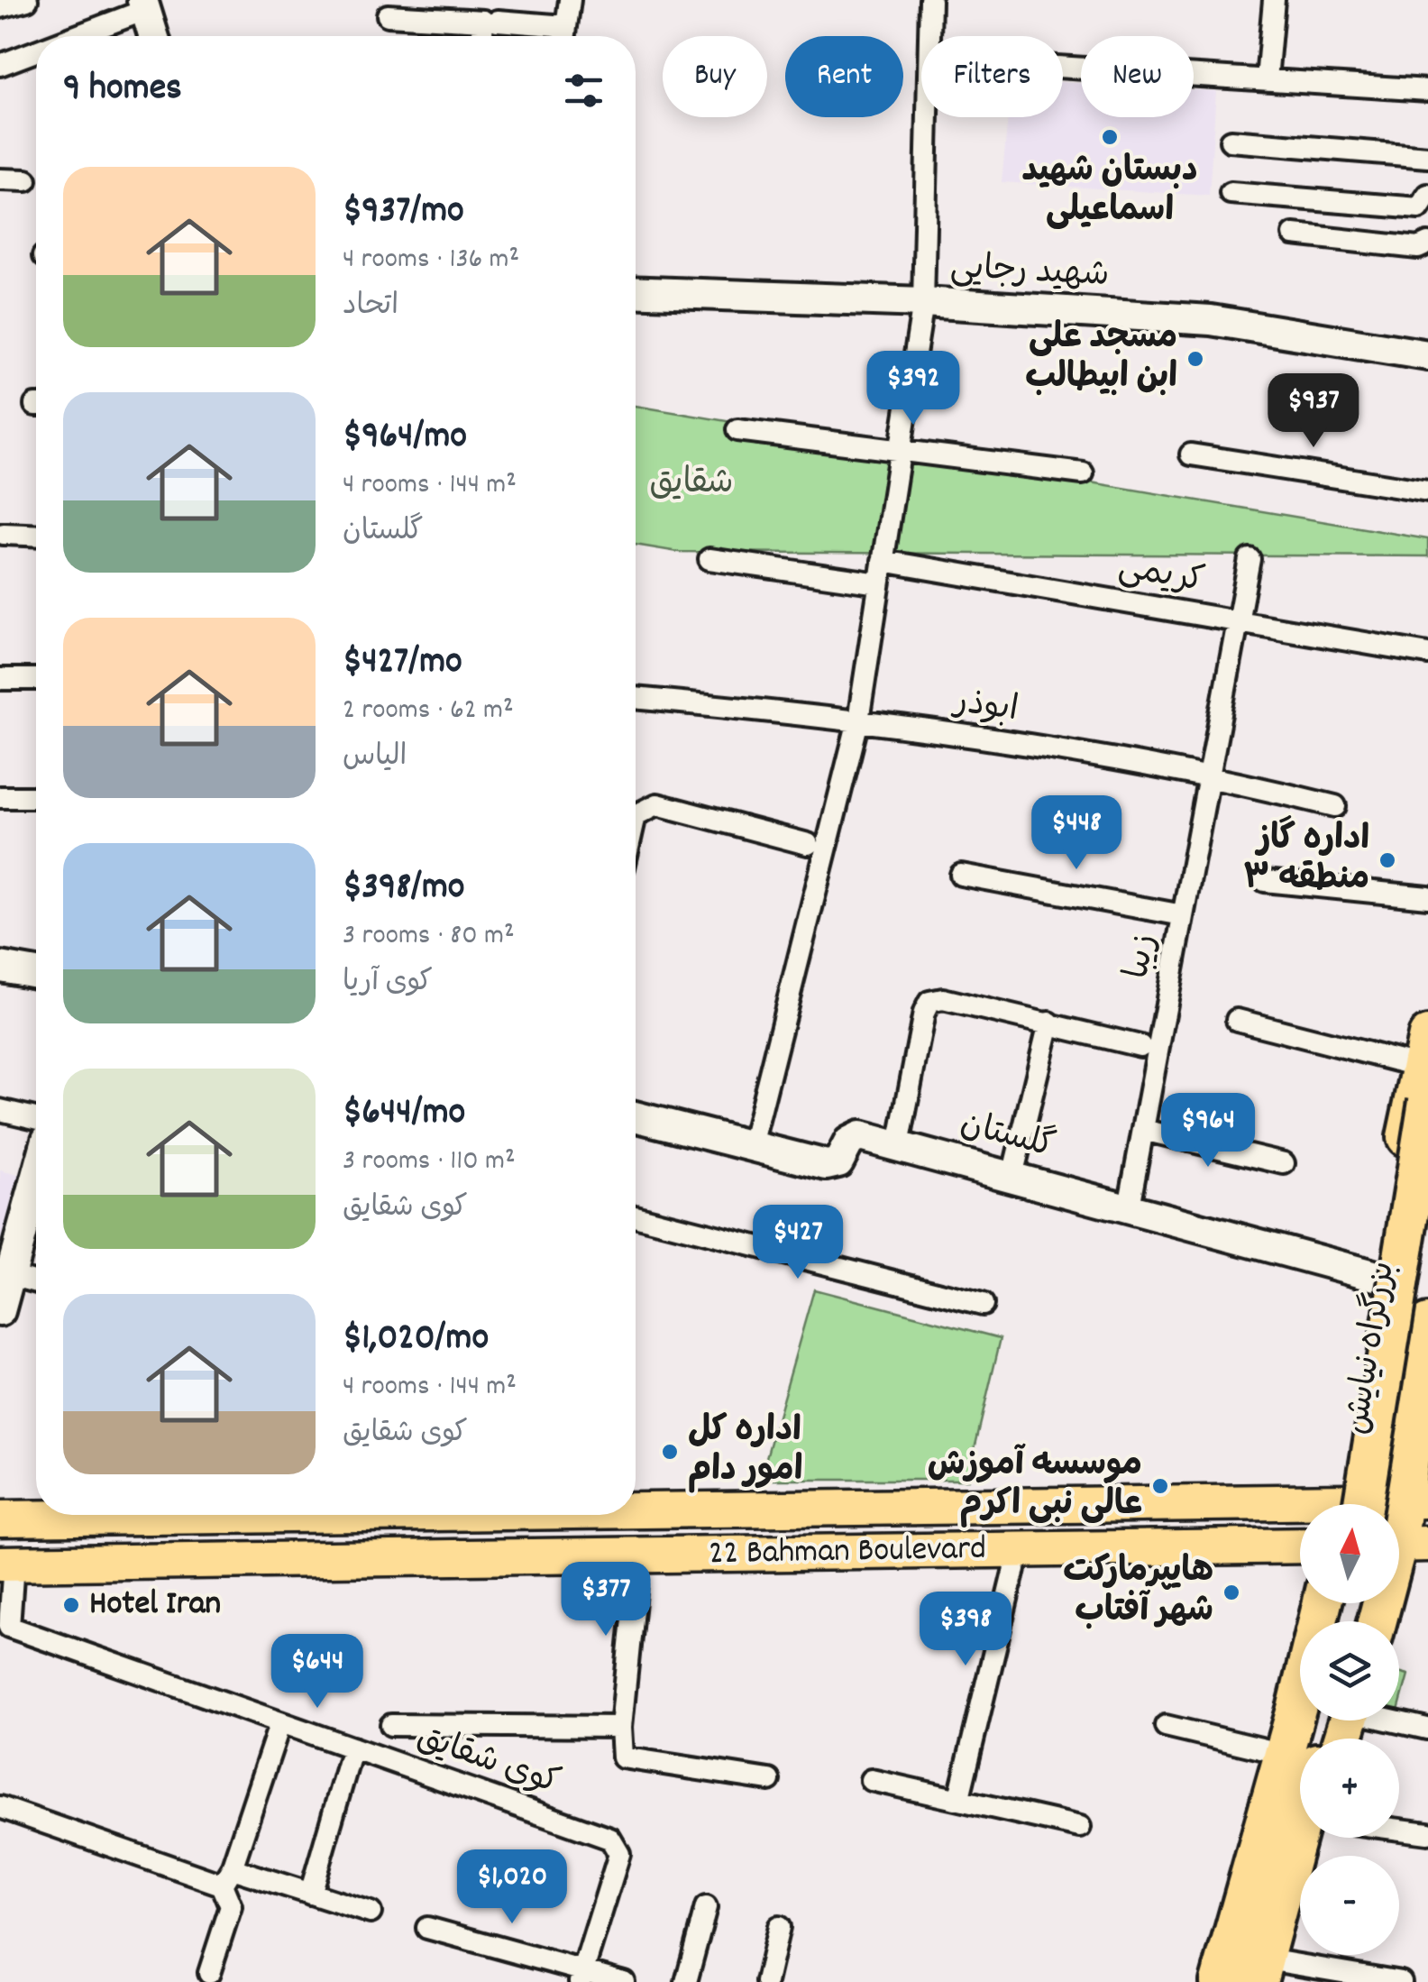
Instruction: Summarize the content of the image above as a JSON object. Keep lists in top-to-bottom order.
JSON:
{
  "streets": {
    "highway": ["بزرگراه نیایش"],
    "main road": ["شهید رجایی", "گلستان", "22 Bahman Boulevard"],
    "street": [
      "کریمی",
      "ابوذر",
      "زیبا",
      "کوی شقایق"
    ]
  },
  "crossings": [
    ["کریمی", "زیبا"],
    ["ابوذر", "زیبا"],
    ["زیبا", "گلستان"],
    ["گلستان", "بزرگراه نیایش"]
  ],
  "parks": ["شقایق"],
  "places": [
    "دبستان شهید اسماعیلی",
    "مسجد علی ابن ابیطالب",
    "اداره گاز منطقه ۳",
    "اداره کل امور دام",
    "موسسه آموزش عالی نبی اکرم",
    "هایپرمارکت شهر آفتاب",
    "Hotel Iran"
  ],
  "north": "top",
  "page": {
    "chip": [
      "Buy",
      "Rent",
      "Filters",
      "New"
    ],
    "heading": "9 homes",
    "list": [
      {
        "name": "$937/mo",
        "note": "4 rooms · 136 m² · اتحاد"
      },
      {
        "name": "$964/mo",
        "note": "4 rooms · 144 m² · گلستان"
      },
      {
        "name": "$427/mo",
        "note": "2 rooms · 62 m² · الیاس"
      },
      {
        "name": "$398/mo",
        "note": "3 rooms · 80 m² · کوی آریا"
      },
      {
        "name": "$644/mo",
        "note": "3 rooms · 110 m² · کوی شقایق"
      },
      {
        "name": "$1,020/mo",
        "note": "4 rooms · 144 m² · کوی شقایق"
      }
    ],
    "price": [
      "$392",
      "$937",
      "$448",
      "$964",
      "$427",
      "$377",
      "$398",
      "$644",
      "$1,020"
    ],
    "map_buttons": ["+", "−"]
  }
}
